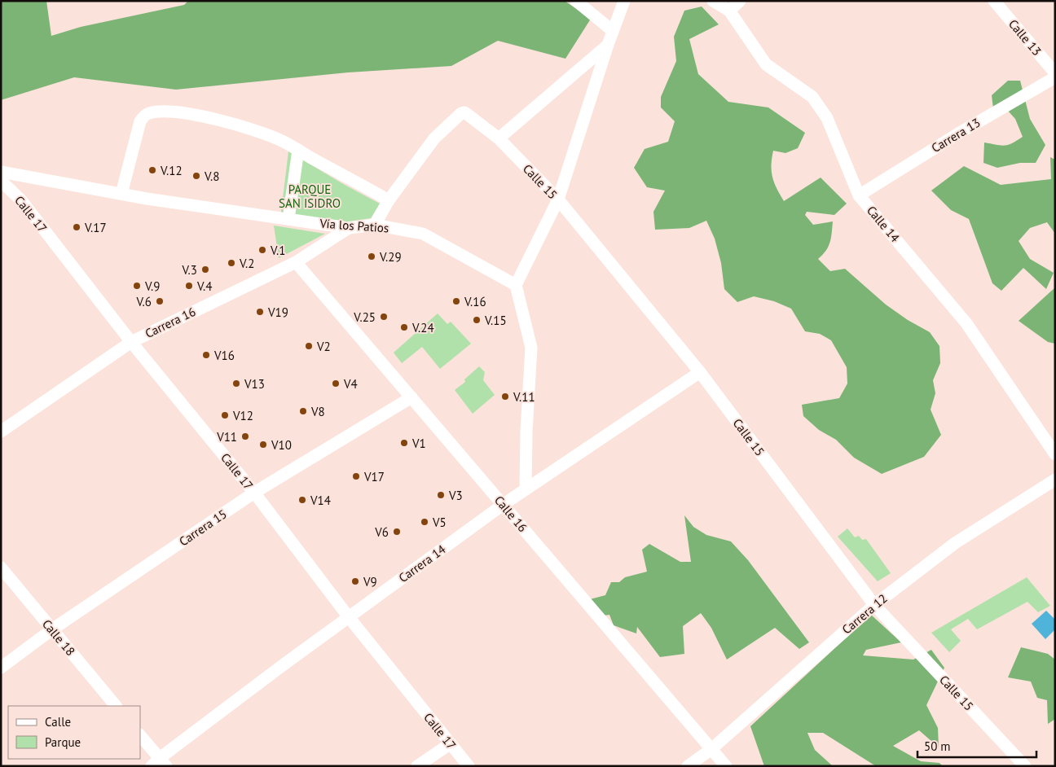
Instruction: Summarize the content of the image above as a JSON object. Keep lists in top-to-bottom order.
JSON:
{
  "streets": {
    "street": [
      "Calle 13",
      "Carrera 13",
      "Calle 15",
      "Calle 17",
      "Calle 14",
      "Vía los Patios",
      "Carrera 16",
      "Calle 16",
      "Carrera 15",
      "Carrera 14",
      "Carrera 12",
      "Calle 18"
    ]
  },
  "crossings": [
    ["Carrera 13", "Calle 14"],
    ["Calle 15", "Carrera 14"],
    ["Calle 15", "Carrera 12"],
    ["Calle 17", "Carrera 16"],
    ["Calle 17", "Carrera 15"],
    ["Calle 17", "Carrera 14"],
    ["Vía los Patios", "Carrera 16"],
    ["Carrera 16", "Calle 16"],
    ["Calle 16", "Carrera 15"],
    ["Calle 16", "Carrera 14"],
    ["Calle 16", "Carrera 12"],
    ["Carrera 15", "Calle 18"]
  ],
  "parks": ["PARQUE SAN ISIDRO"],
  "places": [
    "V.12",
    "V.8",
    "V.17",
    "V.1",
    "V.29",
    "V.2",
    "V.3",
    "V.9",
    "V.4",
    "V.6",
    "V.16",
    "V19",
    "V.25",
    "V.15",
    "V.24",
    "V2",
    "V16",
    "V13",
    "V4",
    "V.11",
    "V8",
    "V12",
    "V11",
    "V1",
    "V10",
    "V17",
    "V3",
    "V14",
    "V5",
    "V6",
    "V9"
  ],
  "legend": ["Calle", "Parque"],
  "scale_bar": "50 m"
}
